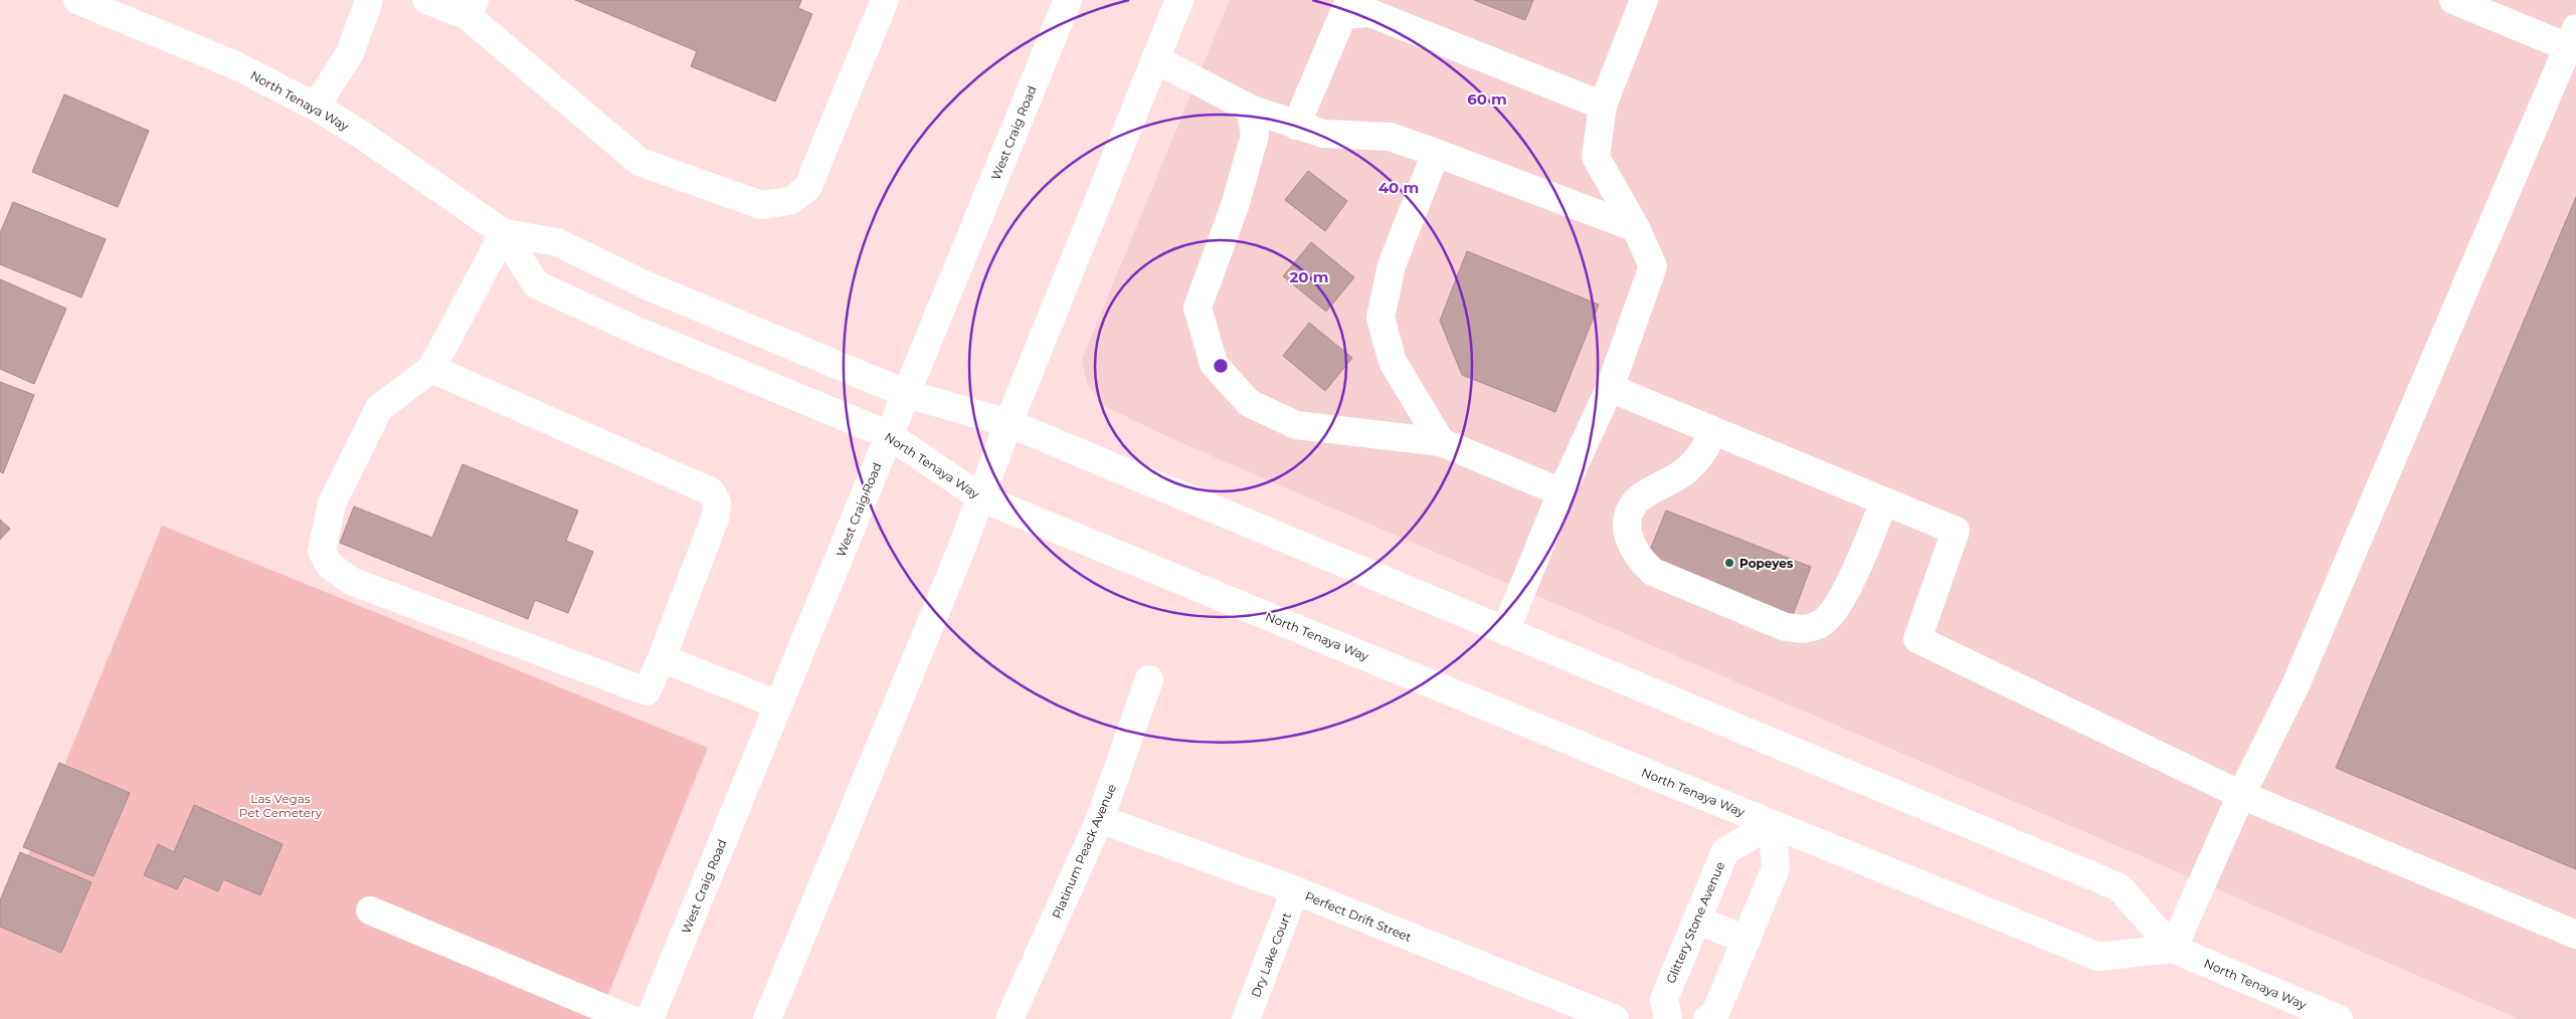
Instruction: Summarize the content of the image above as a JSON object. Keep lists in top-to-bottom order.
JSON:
{
  "streets": {
    "main road": [
      "North Tenaya Way",
      "West Craig Road",
      "Platinum Peack Avenue",
      "Perfect Drift Street",
      "Glittery Stone Avenue",
      "Dry Lake Court"
    ]
  },
  "crossings": [
    ["North Tenaya Way", "West Craig Road"],
    ["North Tenaya Way", "Glittery Stone Avenue"],
    ["Platinum Peack Avenue", "Perfect Drift Street"],
    ["Perfect Drift Street", "Dry Lake Court"]
  ],
  "parks": ["Las Vegas Pet Cemetery"],
  "places": ["Popeyes"],
  "rings": ["60 m", "40 m", "20 m"]
}
